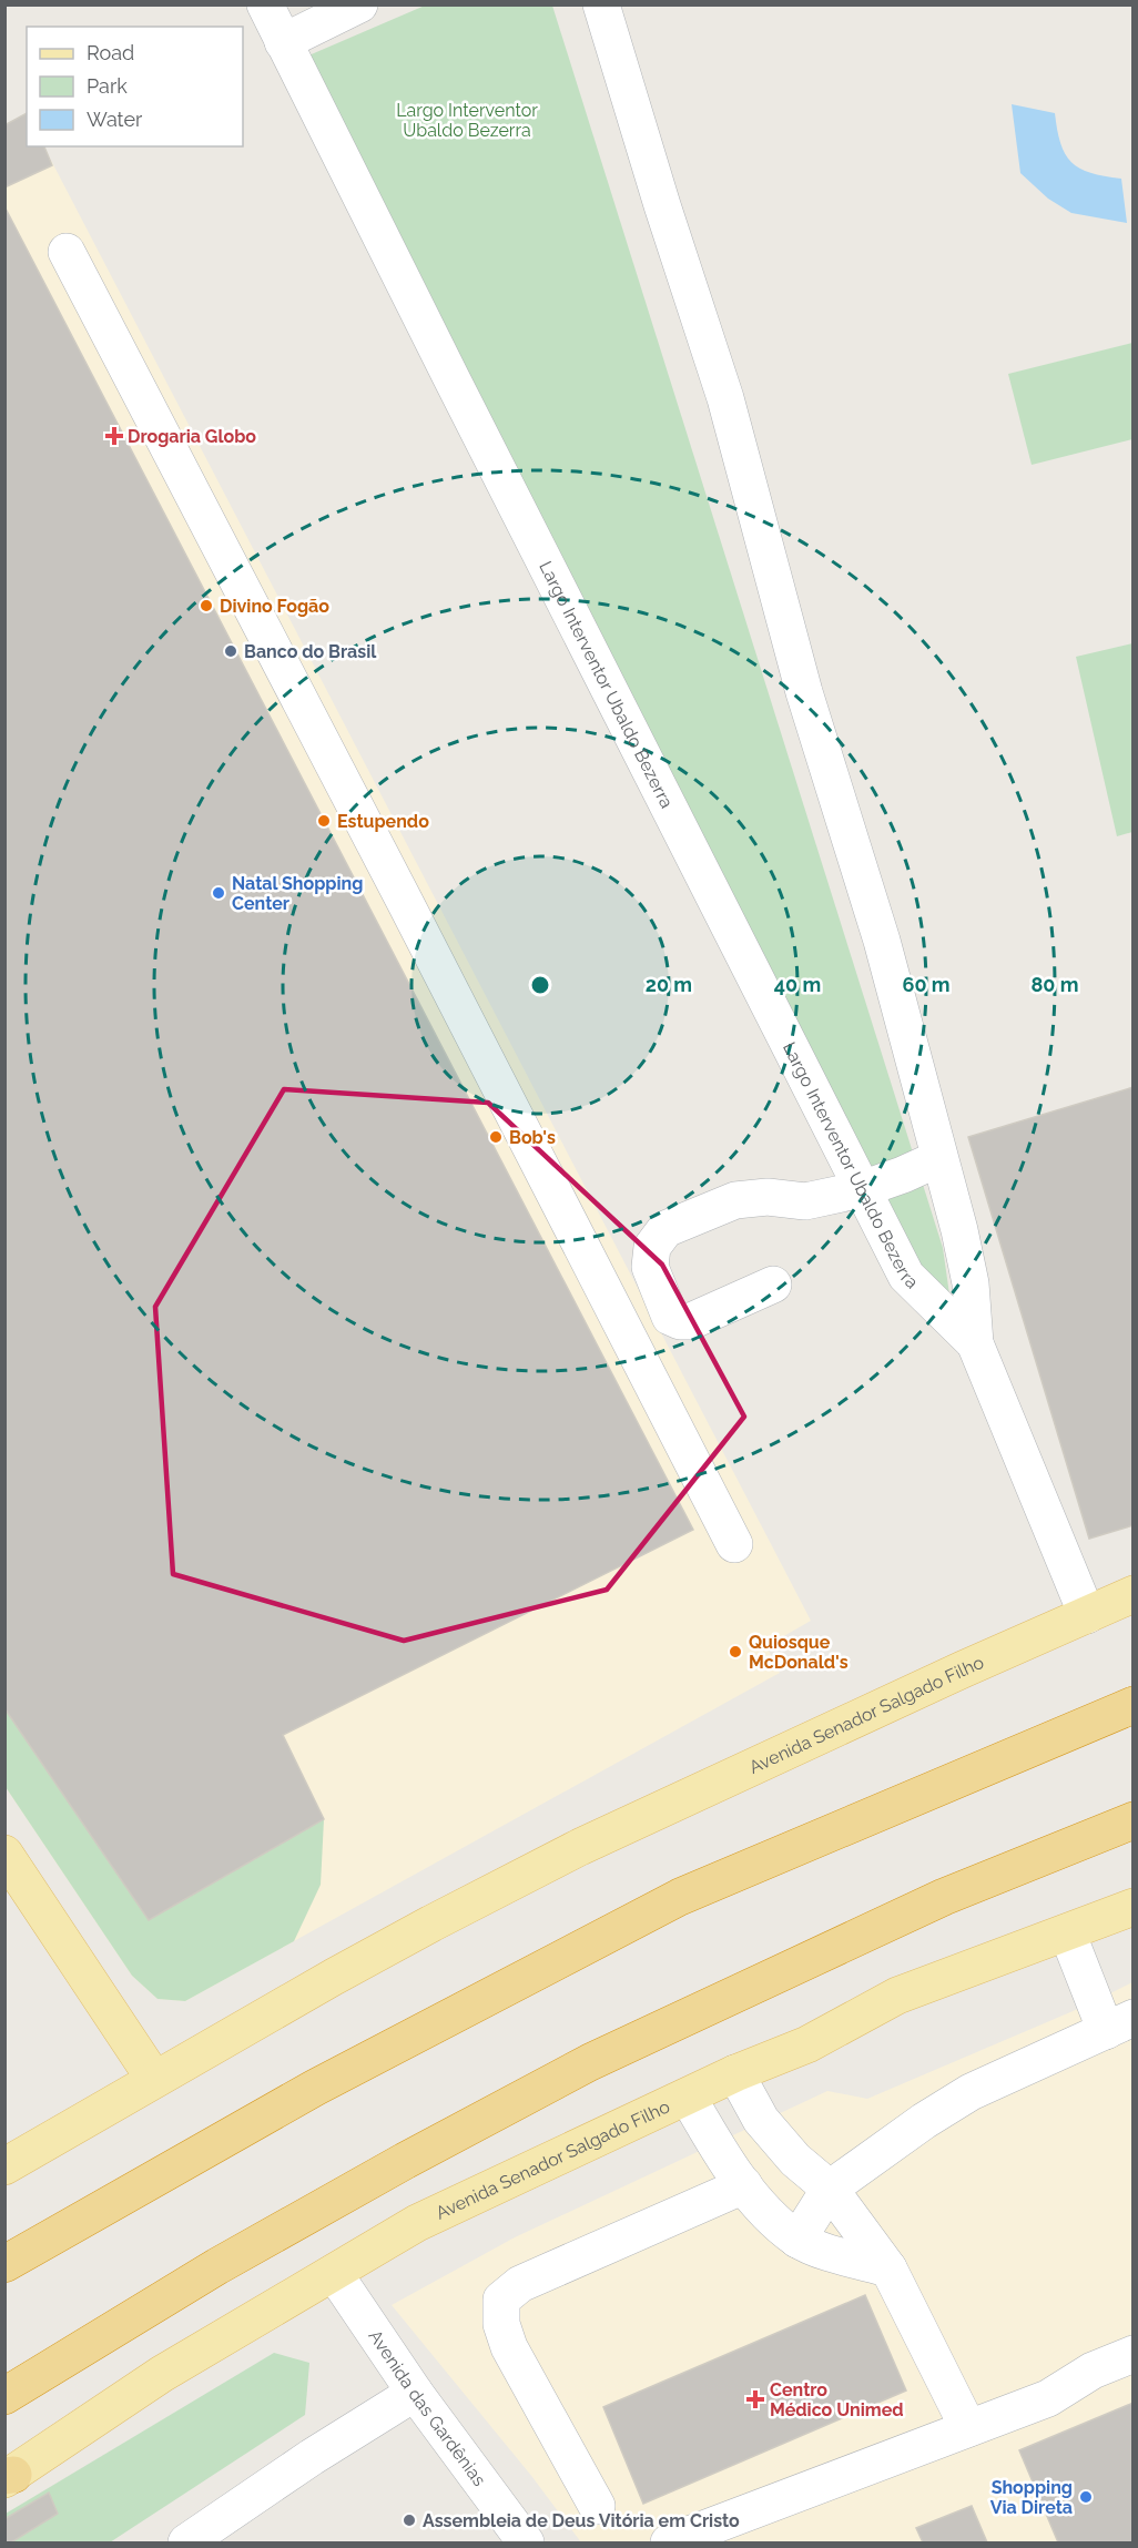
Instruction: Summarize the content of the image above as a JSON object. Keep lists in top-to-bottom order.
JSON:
{
  "streets": {
    "main road": ["Avenida Senador Salgado Filho"],
    "street": ["Largo Interventor Ubaldo Bezerra", "Avenida das Gardênias"]
  },
  "crossings": [
    ["Largo Interventor Ubaldo Bezerra", "Avenida Senador Salgado Filho"],
    ["Avenida Senador Salgado Filho", "Avenida das Gardênias"]
  ],
  "parks": ["Largo Interventor Ubaldo Bezerra"],
  "places": {
    "health": ["Drogaria Globo", "Centro Médico Unimed"],
    "other": [
      "Divino Fogão",
      "Banco do Brasil",
      "Estupendo",
      "Natal Shopping Center",
      "Bob's",
      "Quiosque McDonald's",
      "Shopping Via Direta",
      "Assembleia de Deus Vitória em Cristo"
    ]
  },
  "legend": ["Road", "Park", "Water"],
  "rings": [
    "20 m",
    "40 m",
    "60 m",
    "80 m"
  ]
}
